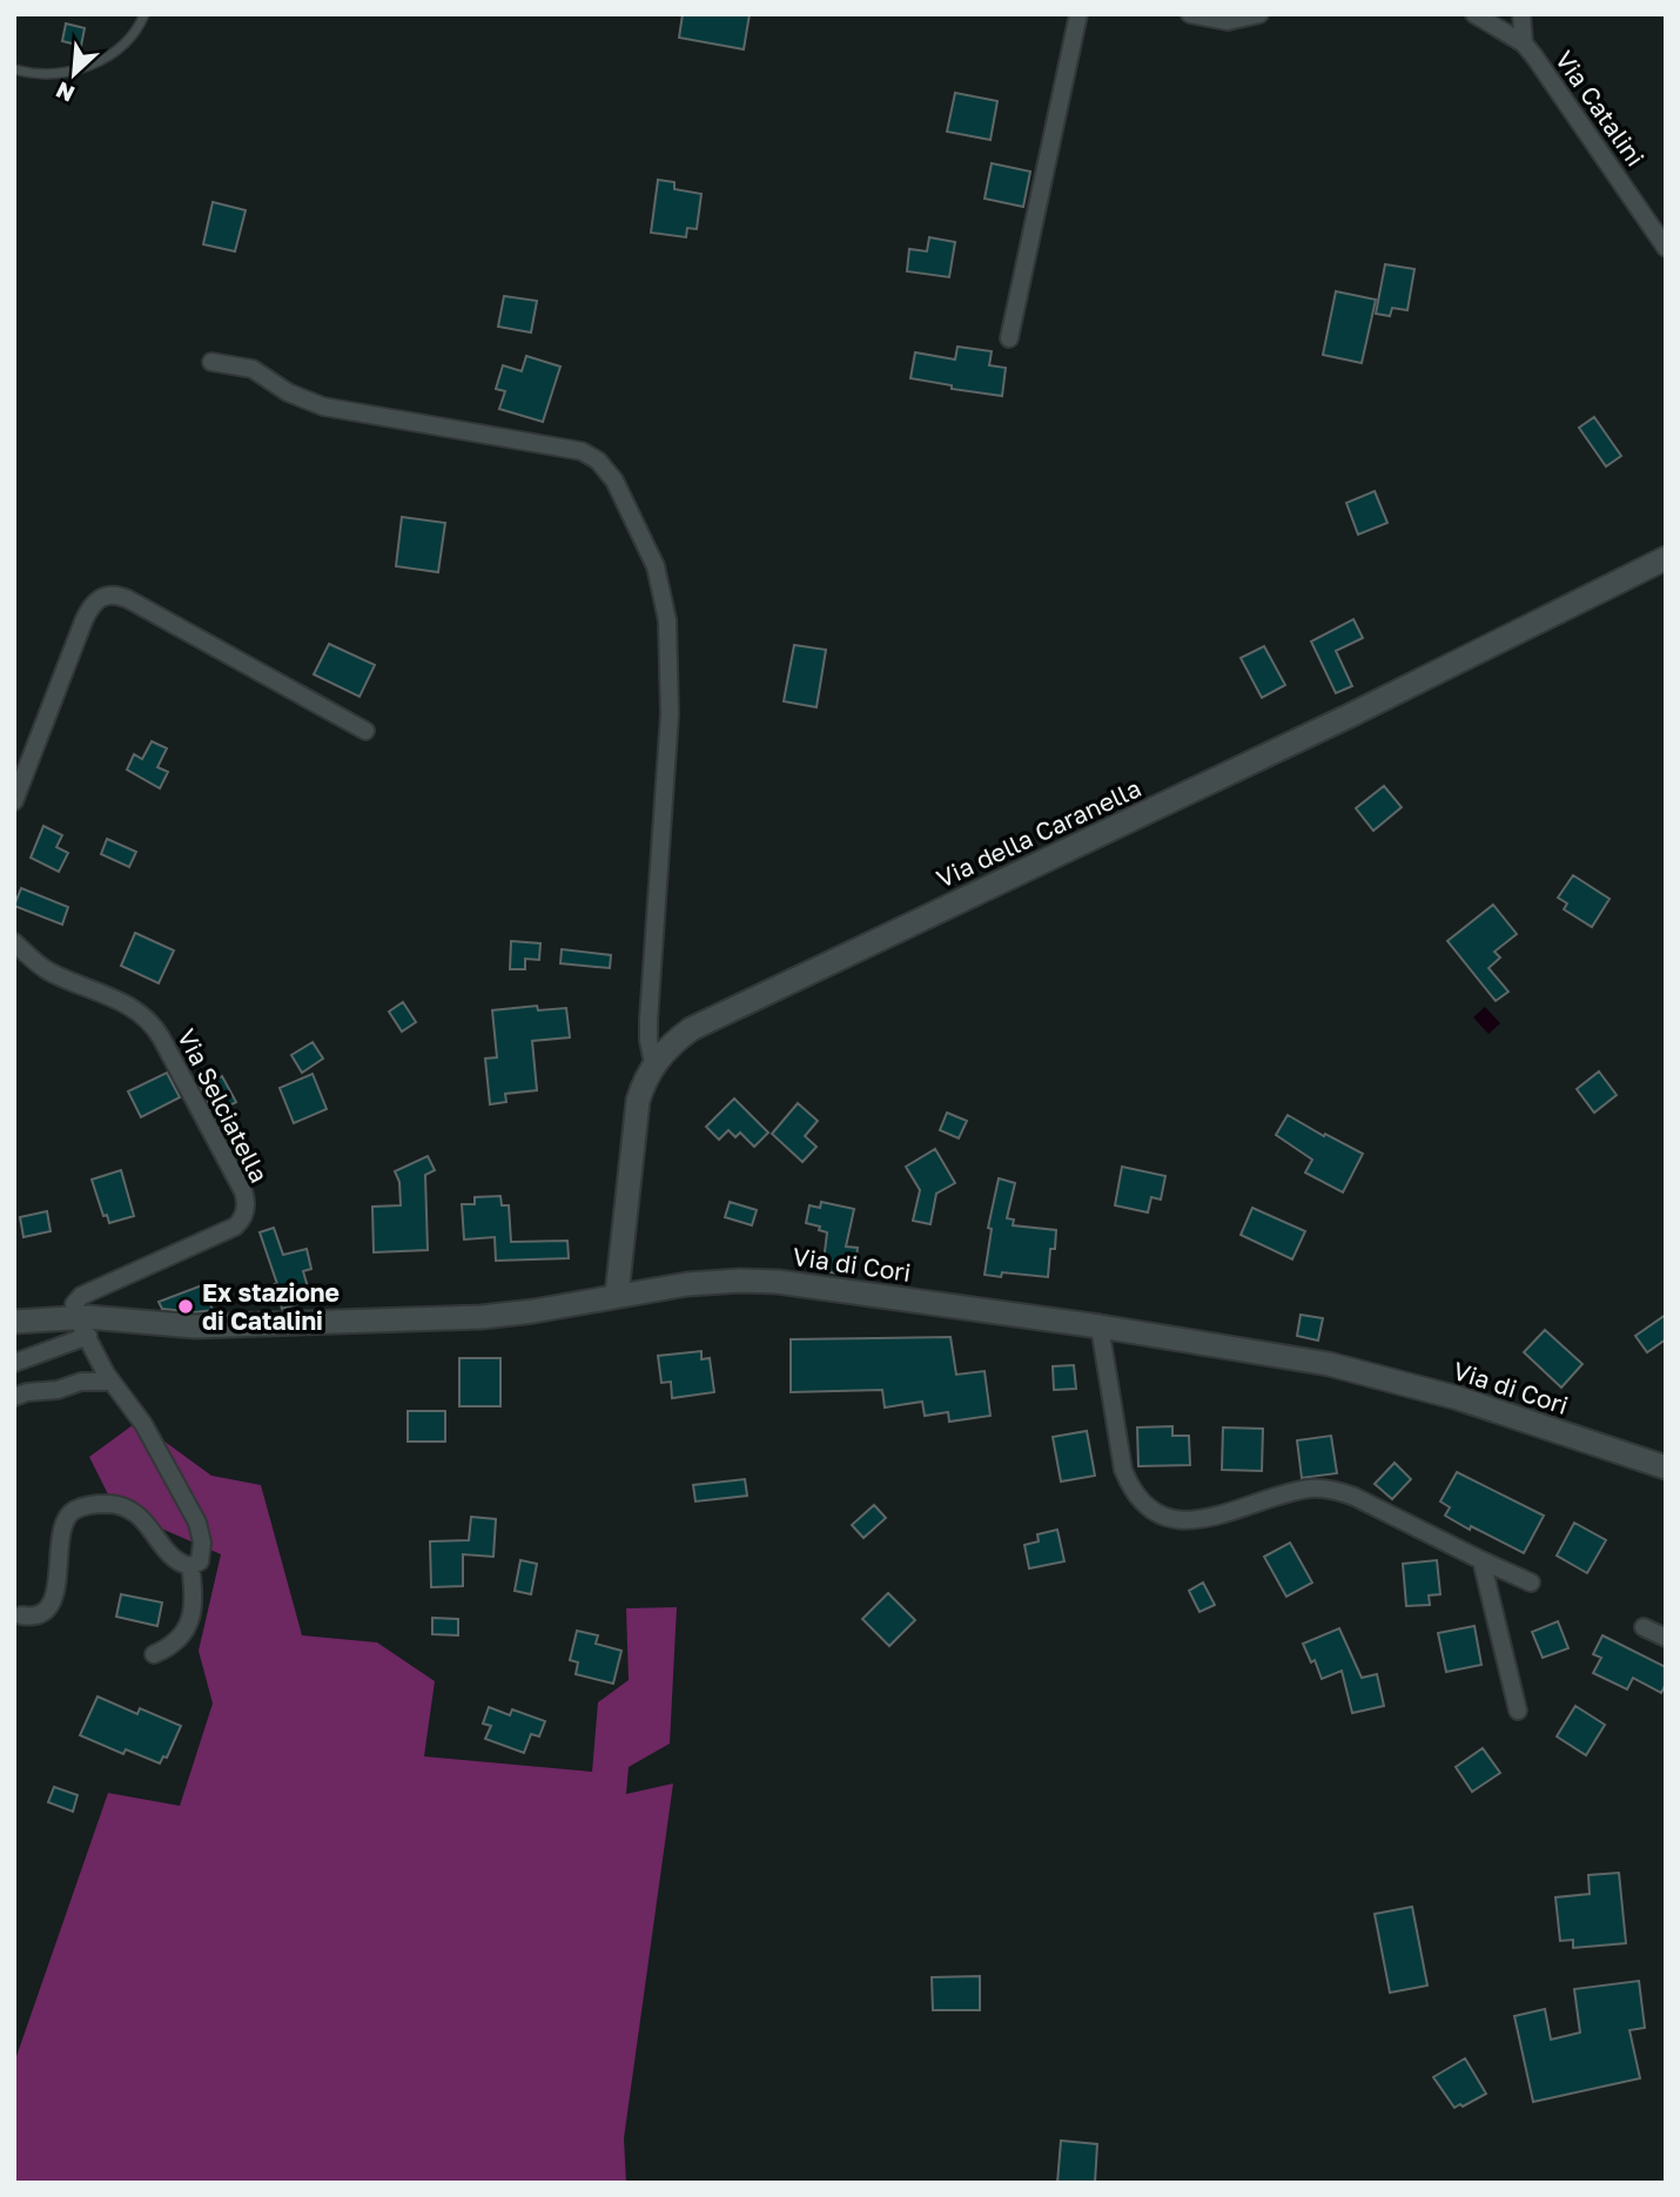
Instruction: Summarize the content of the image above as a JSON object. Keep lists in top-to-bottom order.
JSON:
{
  "streets": {
    "main road": ["Via della Caranella", "Via di Cori"],
    "street": ["Via Catalini", "Via Selciatella"]
  },
  "crossings": [
    ["Via della Caranella", "Via di Cori"],
    ["Via Selciatella", "Via di Cori"]
  ],
  "places": ["Ex stazione di Catalini"],
  "north": "bottom left"
}
